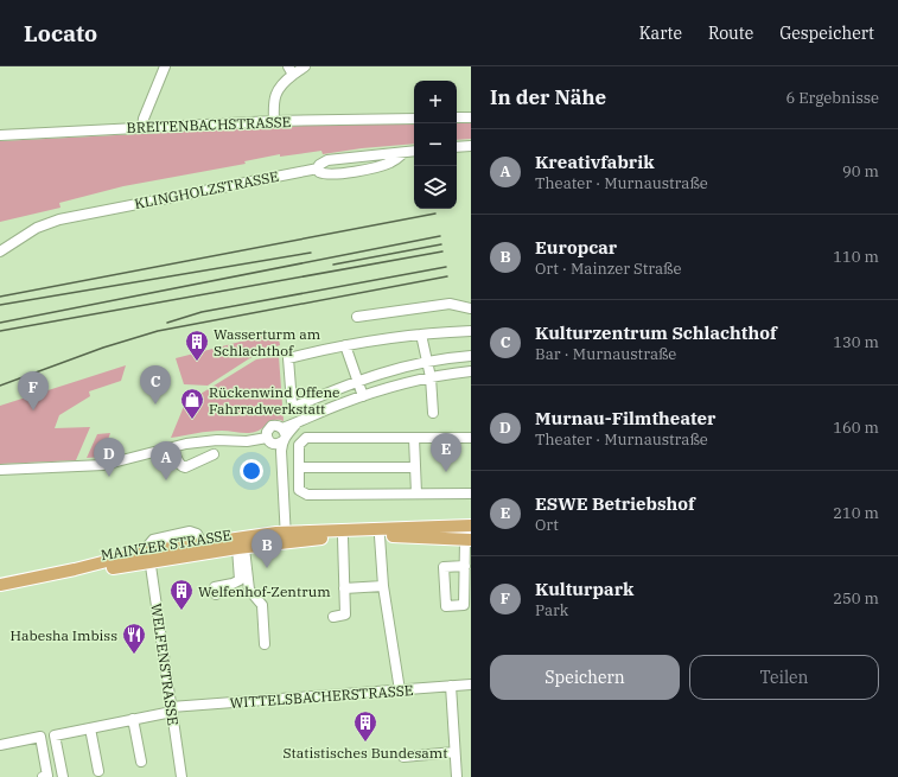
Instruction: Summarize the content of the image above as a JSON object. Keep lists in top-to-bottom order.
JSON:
{
  "streets": {
    "main road": ["MAINZER STRASSE"],
    "street": [
      "BREITENBACHSTRASSE",
      "KLINGHOLZSTRASSE",
      "WELFENSTRASSE",
      "WITTELSBACHERSTRASSE"
    ]
  },
  "crossings": [
    ["MAINZER STRASSE", "WELFENSTRASSE"],
    ["WELFENSTRASSE", "WITTELSBACHERSTRASSE"]
  ],
  "places": {
    "building": ["Wasserturm am Schlachthof", "Welfenhof-Zentrum", "Statistisches Bundesamt"],
    "shop": ["Rückenwind Offene Fahrradwerkstatt"],
    "restaurant": ["Habesha Imbiss"]
  },
  "page": {
    "header": "Locato",
    "nav": ["Karte", "Route", "Gespeichert"],
    "heading": ["In der Nähe", "6 Ergebnisse"],
    "map_buttons": ["+", "−"],
    "list": [
      {
        "mark": "A",
        "name": "Kreativfabrik",
        "note": "Theater · Murnaustraße",
        "value": "90 m"
      },
      {
        "mark": "B",
        "name": "Europcar",
        "note": "Ort · Mainzer Straße",
        "value": "110 m"
      },
      {
        "mark": "C",
        "name": "Kulturzentrum Schlachthof",
        "note": "Bar · Murnaustraße",
        "value": "130 m"
      },
      {
        "mark": "D",
        "name": "Murnau-Filmtheater",
        "note": "Theater · Murnaustraße",
        "value": "160 m"
      },
      {
        "mark": "E",
        "name": "ESWE Betriebshof",
        "note": "Ort",
        "value": "210 m"
      },
      {
        "mark": "F",
        "name": "Kulturpark",
        "note": "Park",
        "value": "250 m"
      }
    ],
    "pins": [
      "C",
      "F",
      "E",
      "D",
      "A",
      "B"
    ],
    "buttons": ["Speichern", "Teilen"]
  }
}
